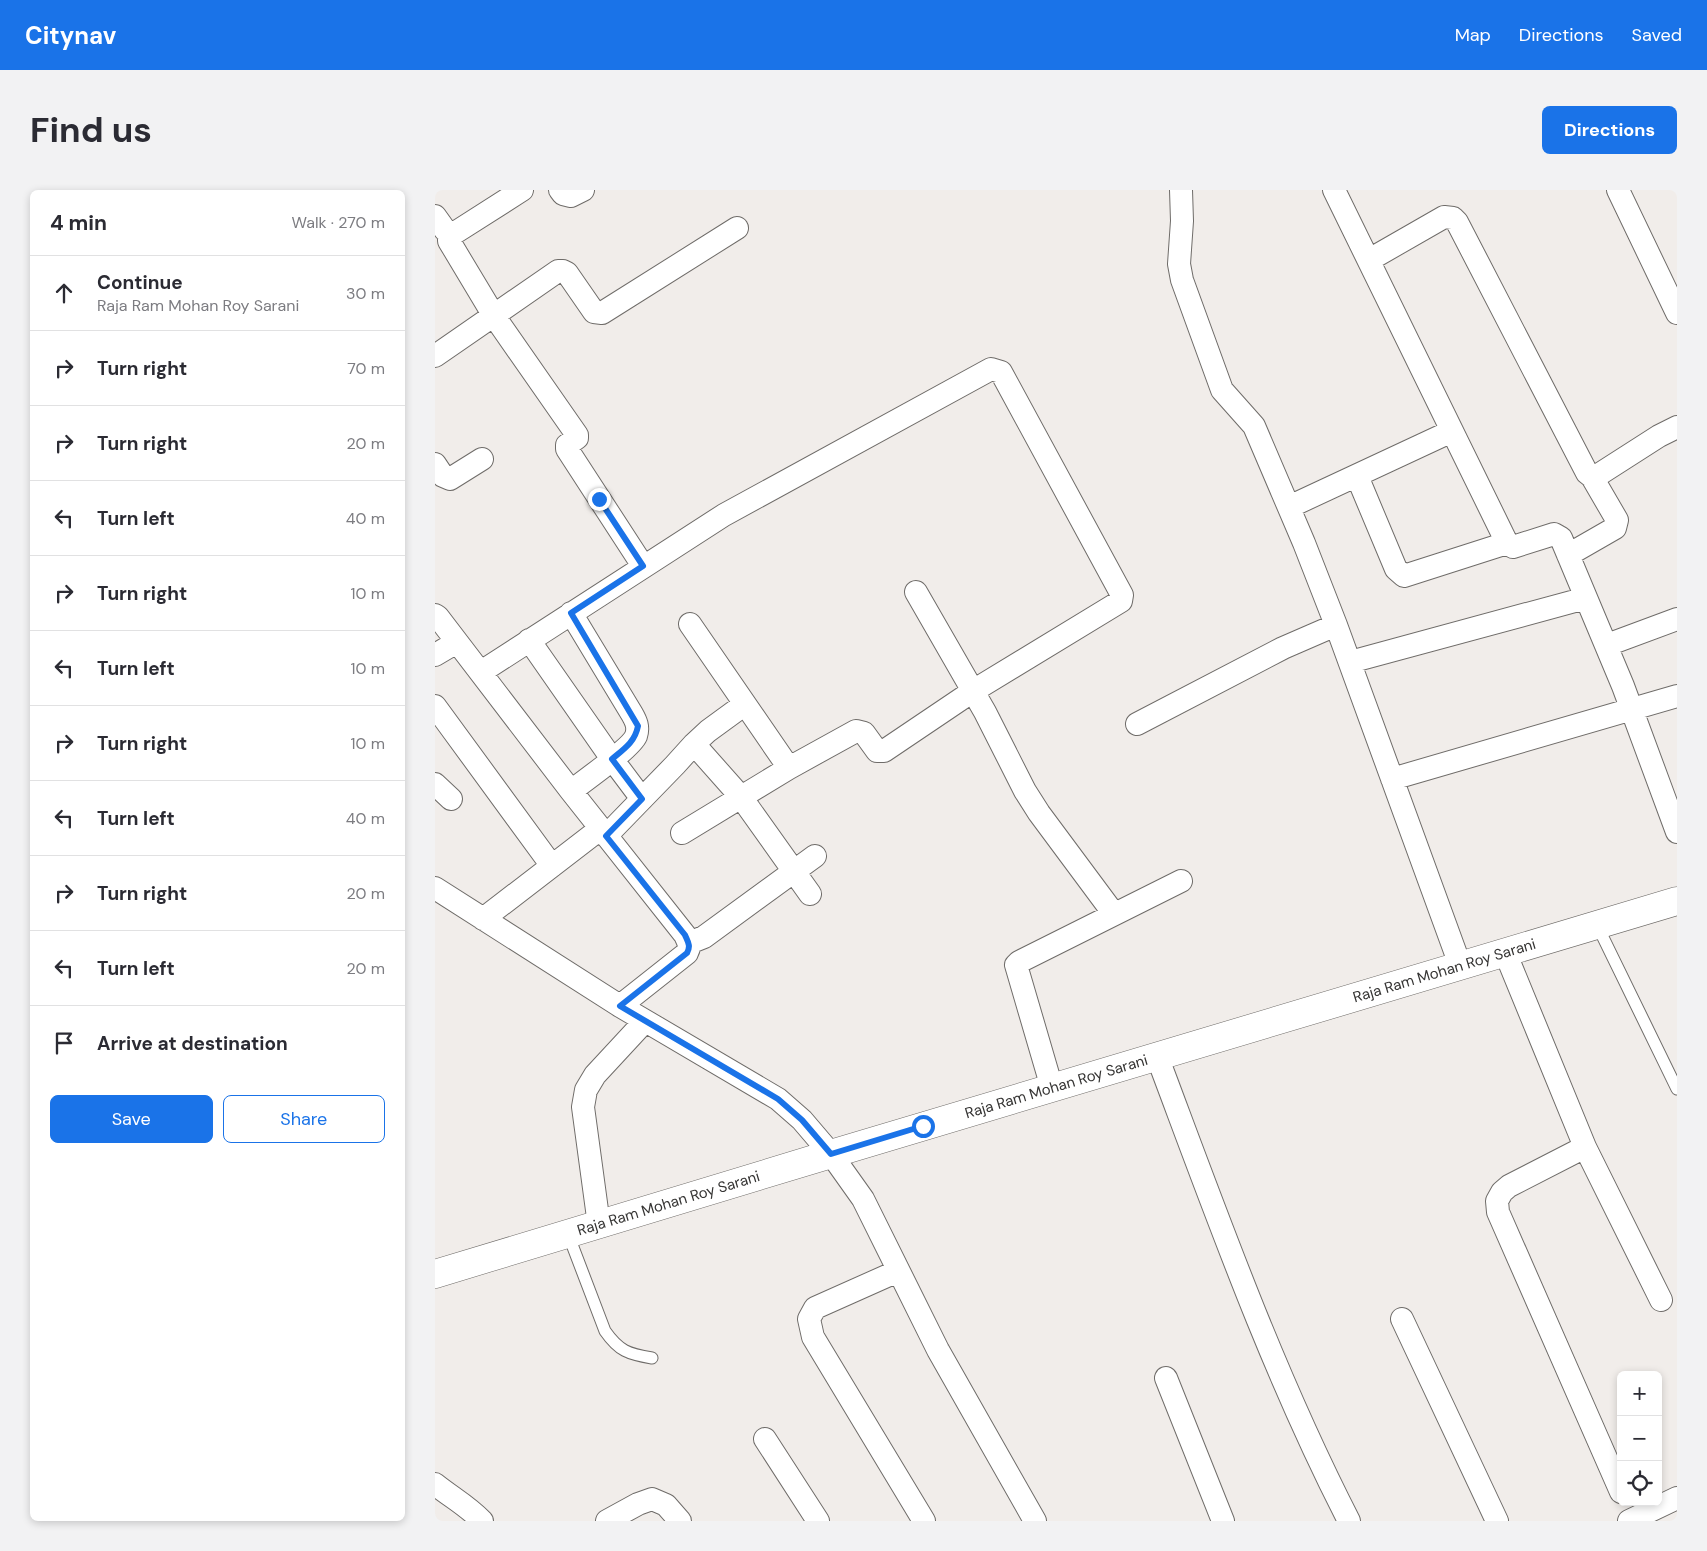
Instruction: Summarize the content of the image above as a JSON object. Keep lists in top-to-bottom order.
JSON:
{
  "streets": {
    "street": ["Raja Ram Mohan Roy Sarani"]
  },
  "page": {
    "header": "Citynav",
    "nav": ["Map", "Directions", "Saved"],
    "buttons": [
      "Directions",
      ["Save", "Share"]
    ],
    "title": "Find us",
    "heading": ["4 min", "Walk · 270 m"],
    "list": [
      ["Continue", "Raja Ram Mohan Roy Sarani", "30 m"],
      ["Turn right", "70 m"],
      ["Turn right", "20 m"],
      ["Turn left", "40 m"],
      ["Turn right", "10 m"],
      ["Turn left", "10 m"],
      ["Turn right", "10 m"],
      ["Turn left", "40 m"],
      ["Turn right", "20 m"],
      ["Turn left", "20 m"],
      "Arrive at destination"
    ],
    "map_buttons": ["+", "−"]
  }
}
